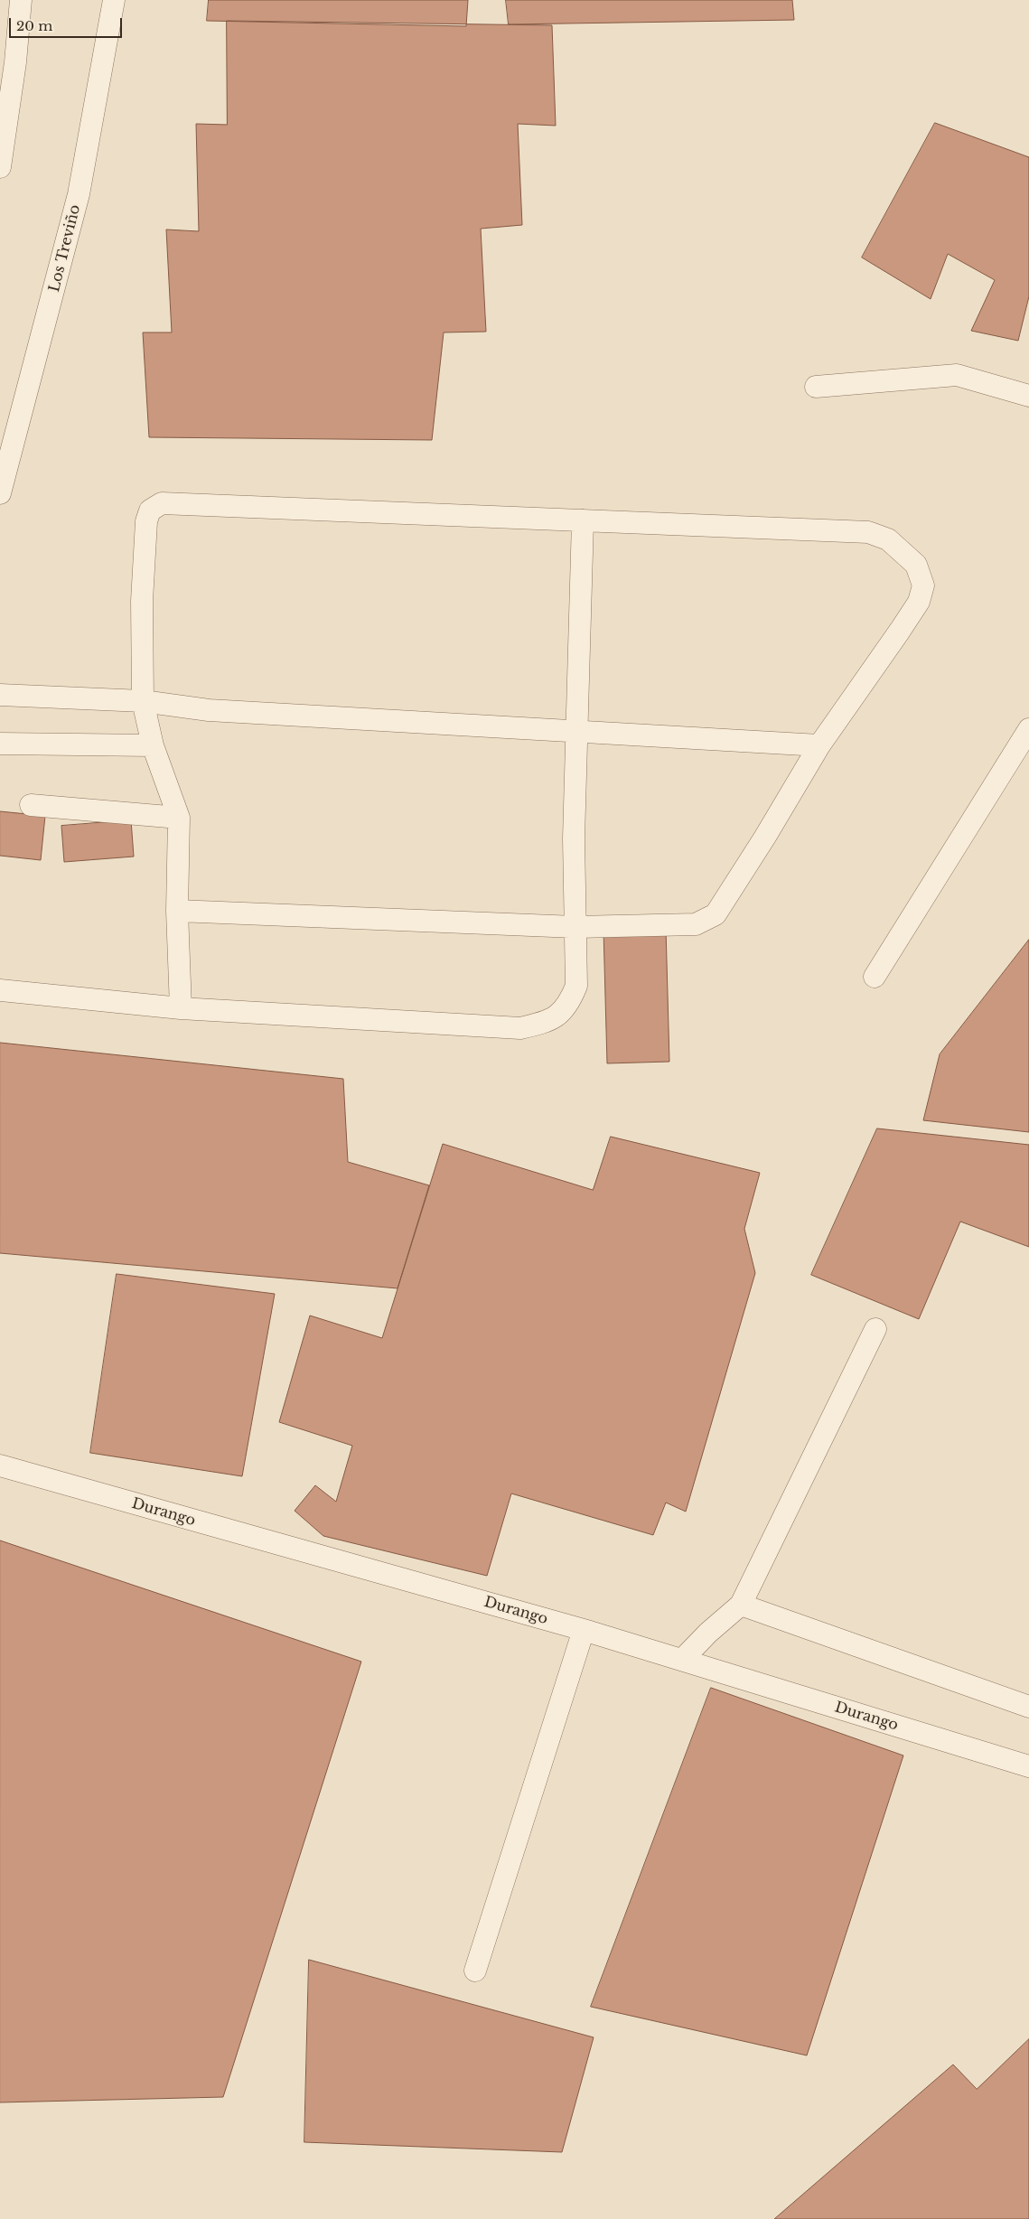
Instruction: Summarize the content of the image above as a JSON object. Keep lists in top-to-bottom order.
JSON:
{
  "streets": {
    "lane": ["Los Treviño", "Durango"]
  },
  "scale_bar": "20 m"
}
